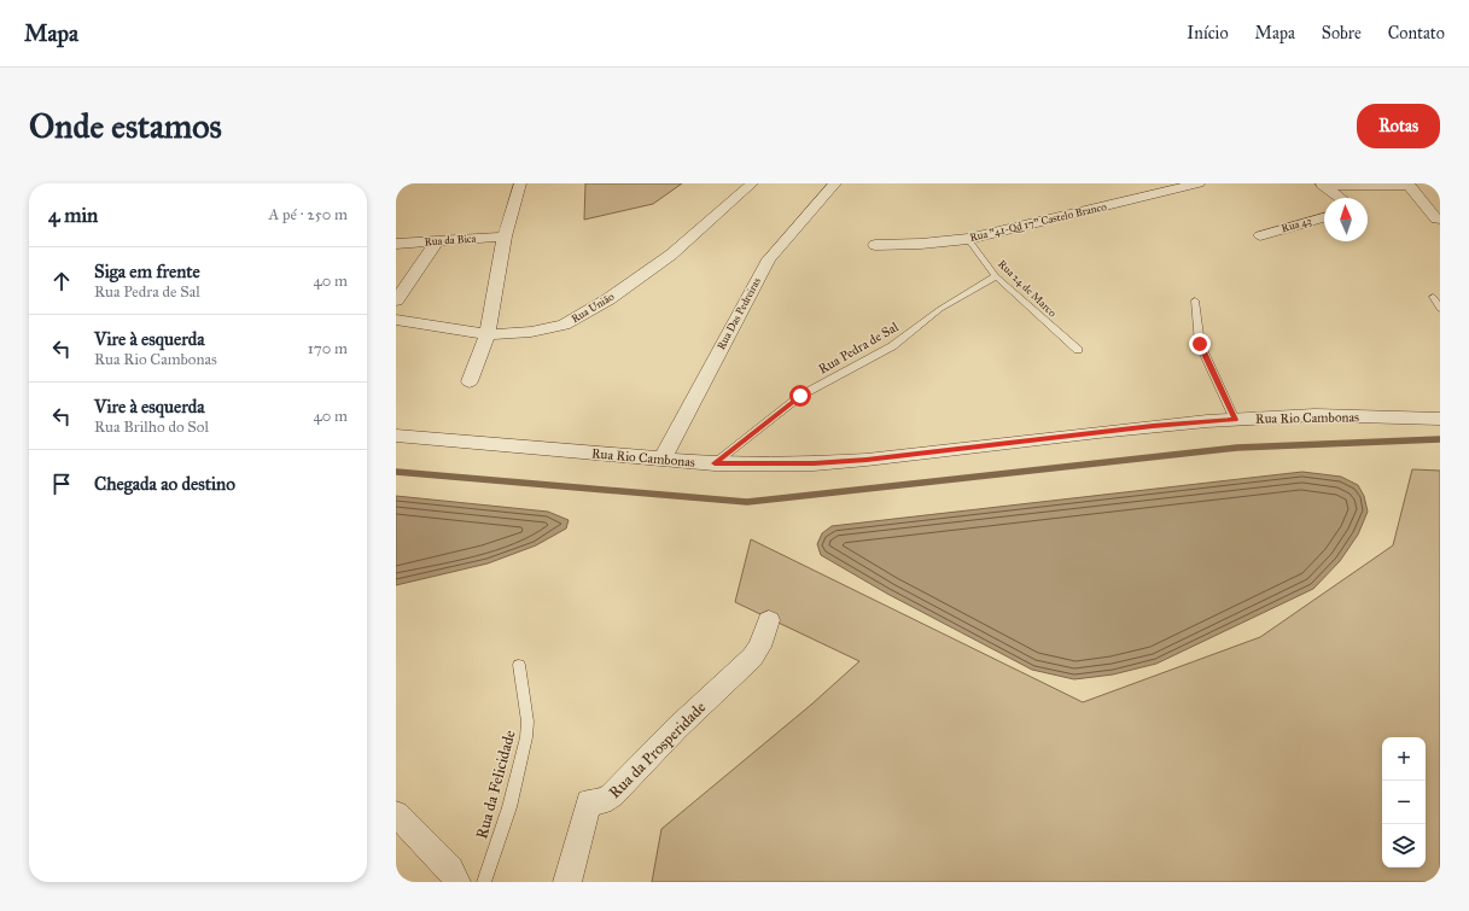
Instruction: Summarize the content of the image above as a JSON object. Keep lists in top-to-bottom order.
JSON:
{
  "streets": {
    "street": [
      "Rua \"41-Qd 17\" Castelo Branco",
      "Rua 43",
      "Rua da Bica",
      "Rua União",
      "Rua Das Pedreiras",
      "Rua Rio Cambonas",
      "Rua da Prosperidade"
    ],
    "lane": ["Rua 24 de Marco", "Rua Pedra de Sal", "Rua da Felicidade"]
  },
  "crossings": [
    ["Rua \"41-Qd 17\" Castelo Branco", "Rua 24 de Marco"],
    ["Rua 24 de Marco", "Rua Pedra de Sal"],
    ["Rua Das Pedreiras", "Rua Rio Cambonas"],
    ["Rua Pedra de Sal", "Rua Rio Cambonas"]
  ],
  "north": "top",
  "page": {
    "header": "Mapa",
    "nav": [
      "Início",
      "Mapa",
      "Sobre",
      "Contato"
    ],
    "buttons": "Rotas",
    "title": "Onde estamos",
    "heading": ["4 min", "A pé · 250 m"],
    "list": [
      ["Siga em frente", "Rua Pedra de Sal", "40 m"],
      ["Vire à esquerda", "Rua Rio Cambonas", "170 m"],
      ["Vire à esquerda", "Rua Brilho do Sol", "40 m"],
      "Chegada ao destino"
    ],
    "map_buttons": ["+", "−"]
  }
}
